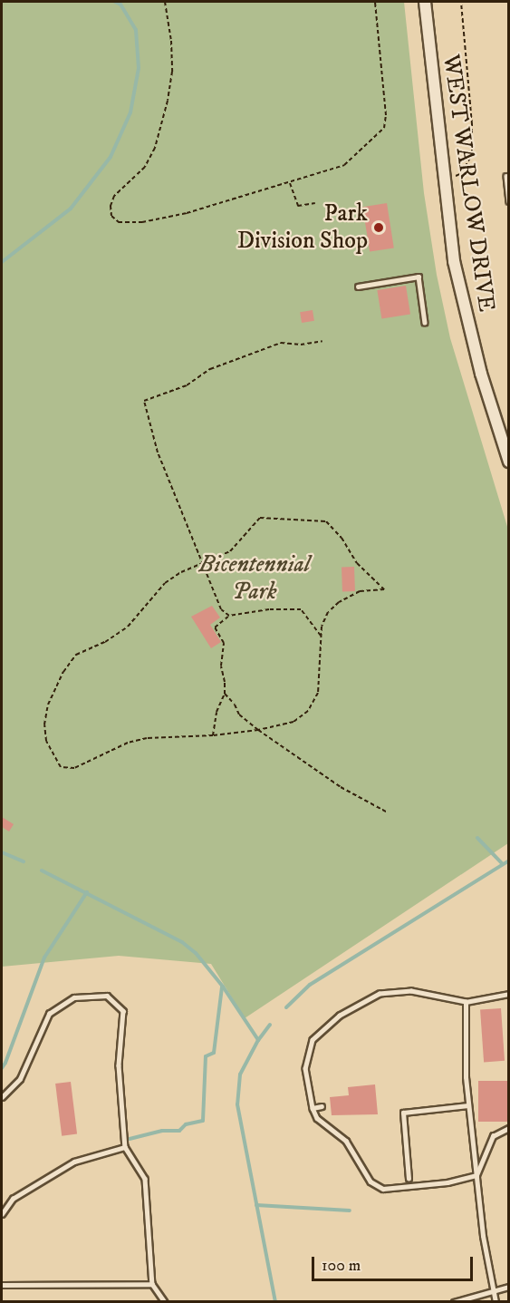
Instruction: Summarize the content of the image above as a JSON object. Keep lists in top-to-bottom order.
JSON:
{
  "streets": {
    "street": ["WEST WARLOW DRIVE"]
  },
  "parks": ["Bicentennial Park"],
  "places": ["Park Division Shop"],
  "scale_bar": "100 m"
}
